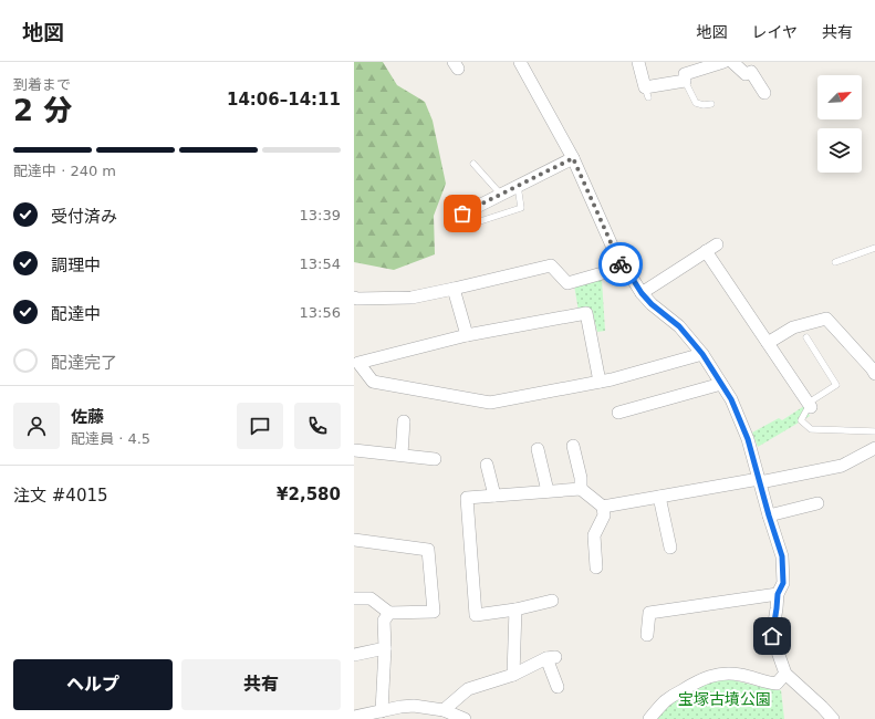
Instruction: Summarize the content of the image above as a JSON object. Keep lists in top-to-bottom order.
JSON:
{
  "parks": ["宝塚古墳公園"],
  "north": "top right",
  "page": {
    "header": "地図",
    "nav": ["地図", "レイヤ", "共有"],
    "heading": ["2 分", "到着まで", "14:06–14:11"],
    "panel": [
      "佐藤",
      "配達員 · 4.5",
      "注文 #4015",
      "¥2,580"
    ],
    "bar": "配達中 · 240 m",
    "list": [
      ["受付済み", "13:39"],
      ["調理中", "13:54"],
      ["配達中", "13:56"],
      "配達完了"
    ],
    "buttons": ["ヘルプ", "共有"]
  }
}
